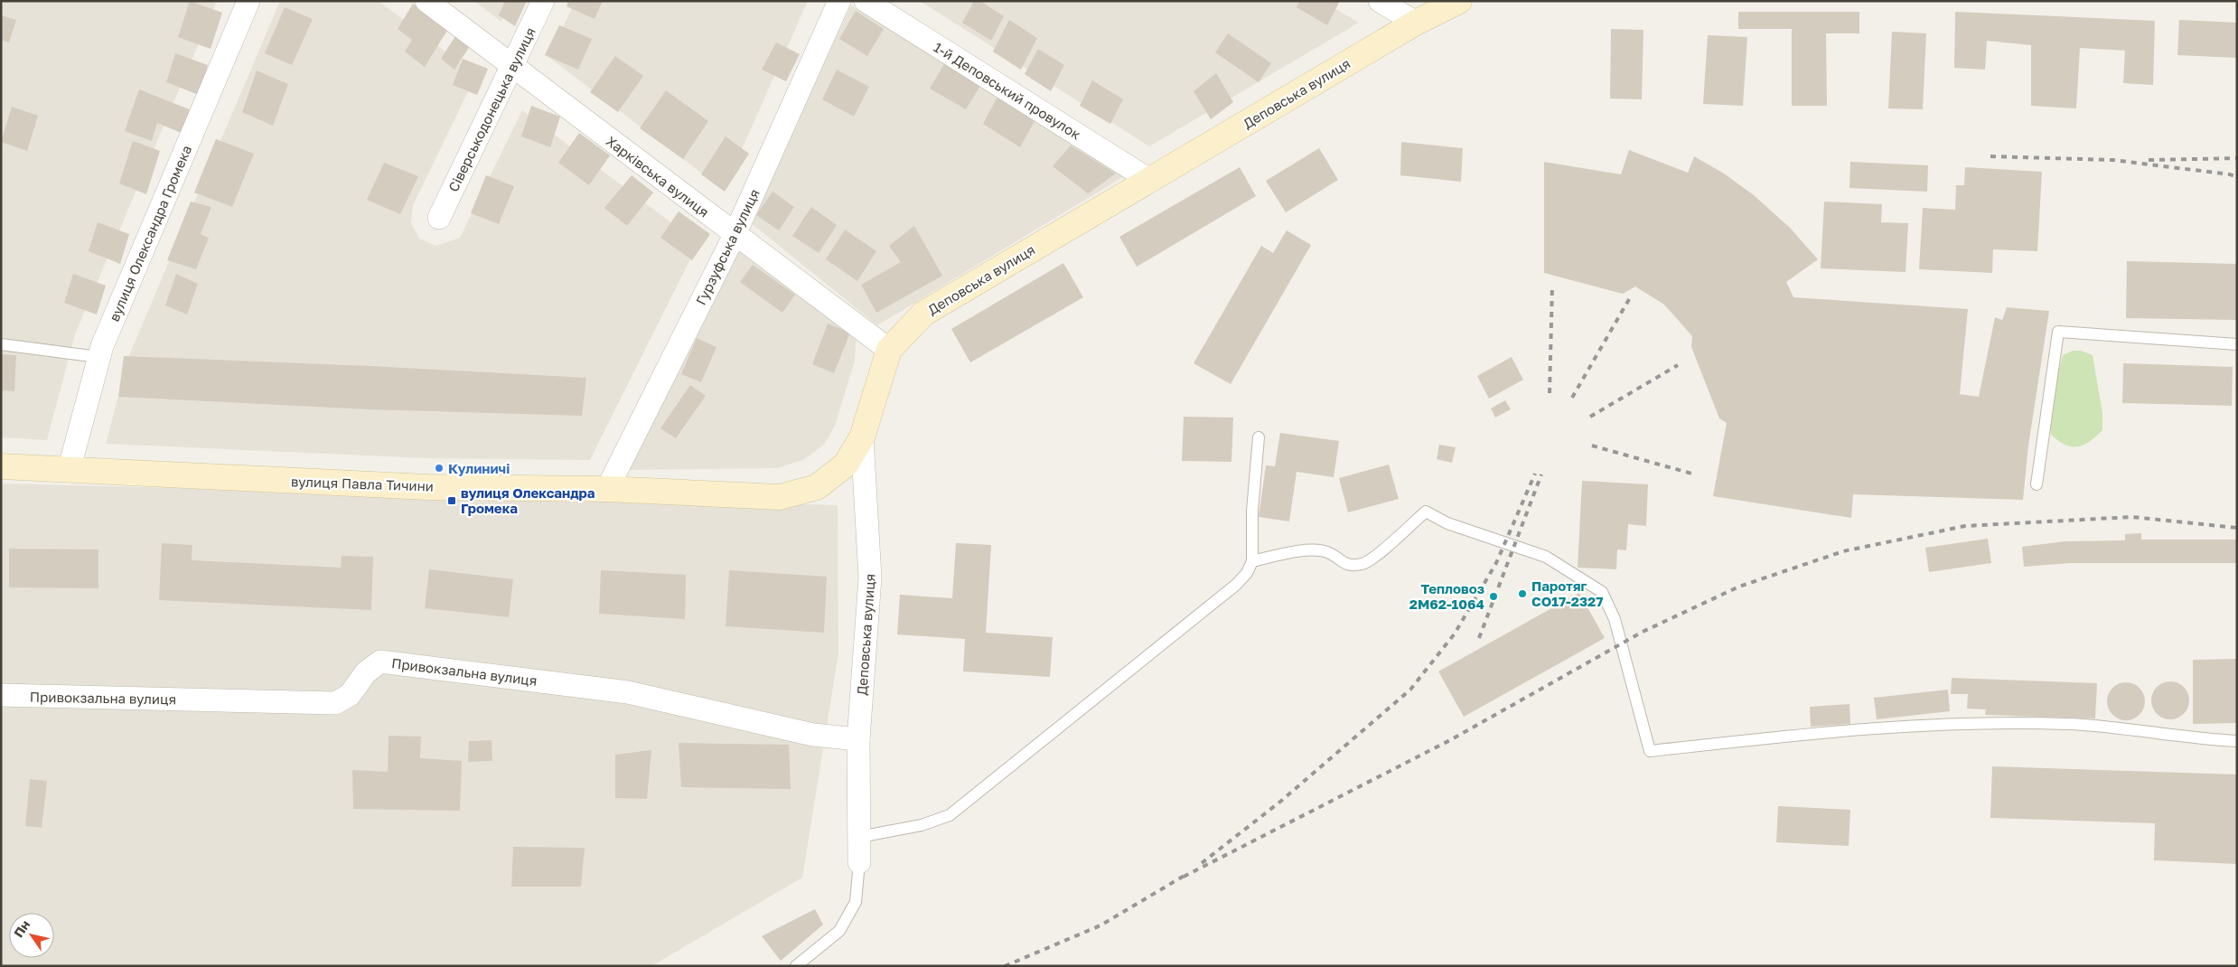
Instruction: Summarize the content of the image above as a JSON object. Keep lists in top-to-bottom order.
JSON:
{
  "streets": {
    "main road": ["Деповська вулиця", "вулиця Павла Тичини"],
    "street": [
      "1-й Деповський провулок",
      "Сіверськодонецька вулиця",
      "Харківська вулиця",
      "вулиця Олександра Громека",
      "Гурзуфська вулиця",
      "Привокзальна вулиця"
    ]
  },
  "crossings": [
    ["1-й Деповський провулок", "Деповська вулиця"],
    ["Деповська вулиця", "Харківська вулиця"],
    ["Деповська вулиця", "вулиця Павла Тичини"],
    ["Деповська вулиця", "Привокзальна вулиця"],
    ["Сіверськодонецька вулиця", "Харківська вулиця"],
    ["Харківська вулиця", "Гурзуфська вулиця"],
    ["вулиця Олександра Громека", "вулиця Павла Тичини"],
    ["Гурзуфська вулиця", "вулиця Павла Тичини"]
  ],
  "places": {
    "other": ["Кулиничі", "Паротяг СО17-2327", "Тепловоз 2М62-1064"],
    "transit": ["вулиця Олександра Громека"]
  },
  "north": "top left"
}
